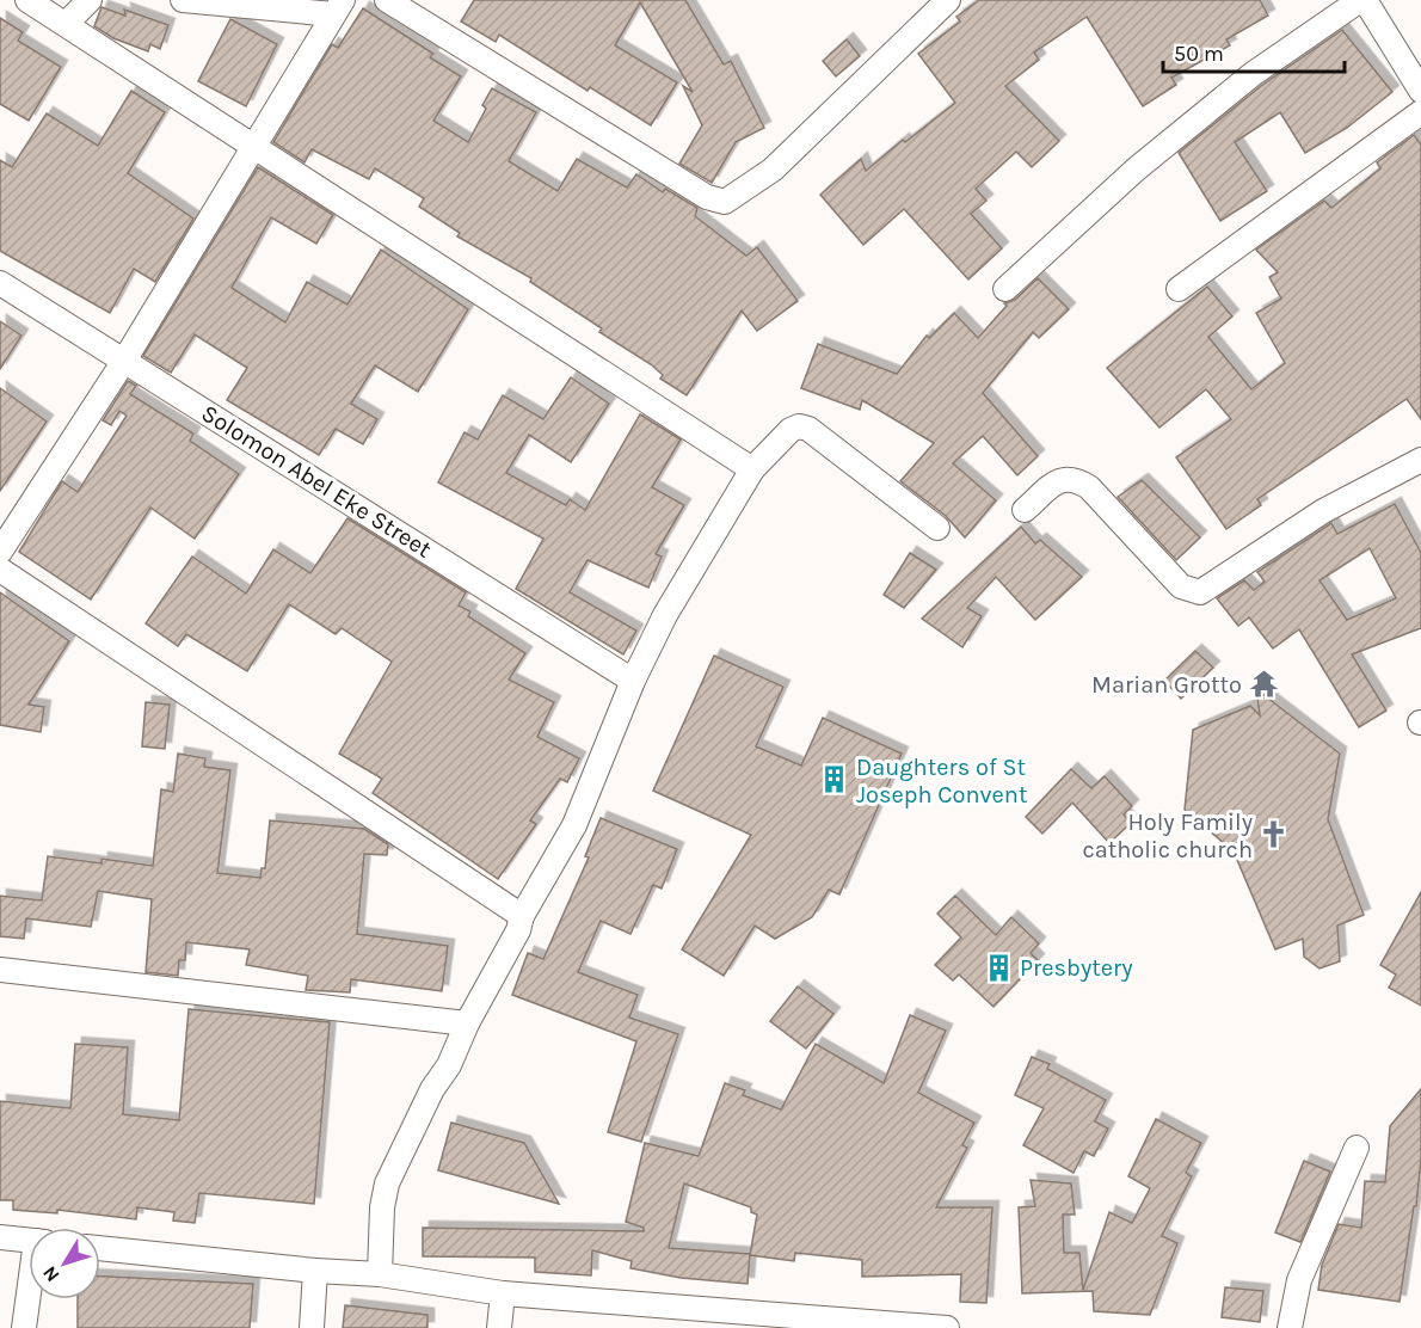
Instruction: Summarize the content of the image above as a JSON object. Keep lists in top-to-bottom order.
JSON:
{
  "streets": {
    "street": ["Solomon Abel Eke Street"]
  },
  "places": {
    "temple": ["Marian Grotto"],
    "building": ["Daughters of St Joseph Convent", "Presbytery"],
    "church": ["Holy Family catholic church"]
  },
  "scale_bar": "50 m",
  "north": "bottom left"
}
